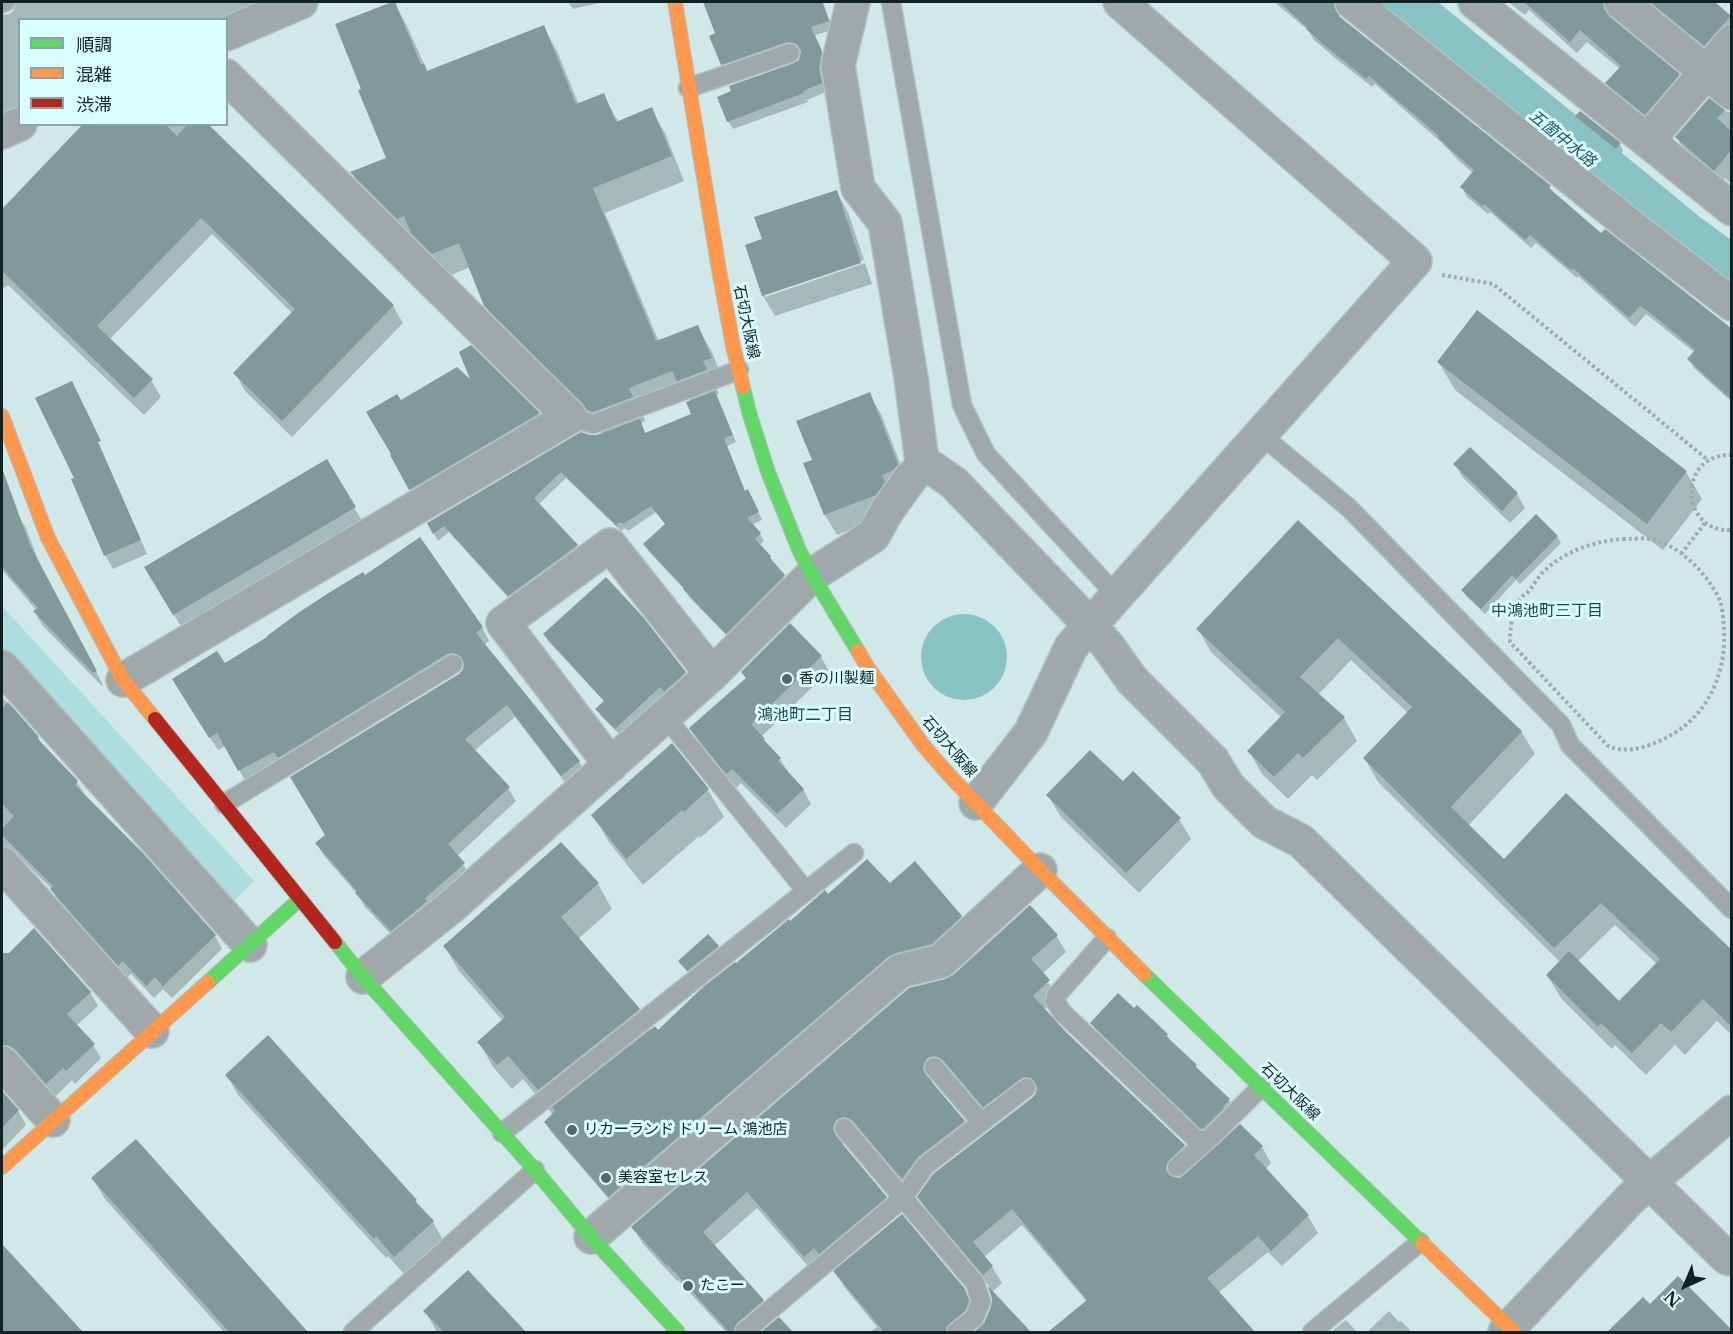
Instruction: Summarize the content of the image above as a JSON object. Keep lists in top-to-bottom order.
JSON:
{
  "streets": {
    "main road": ["石切大阪線"]
  },
  "districts": ["中鴻池町三丁目", "鴻池町二丁目"],
  "water": ["五箇中水路"],
  "places": [
    "香の川製麺",
    "リカーランド ドリーム 鴻池店",
    "美容室セレス",
    "たこー"
  ],
  "legend": ["順調", "混雑", "渋滞"],
  "north": "bottom left"
}
